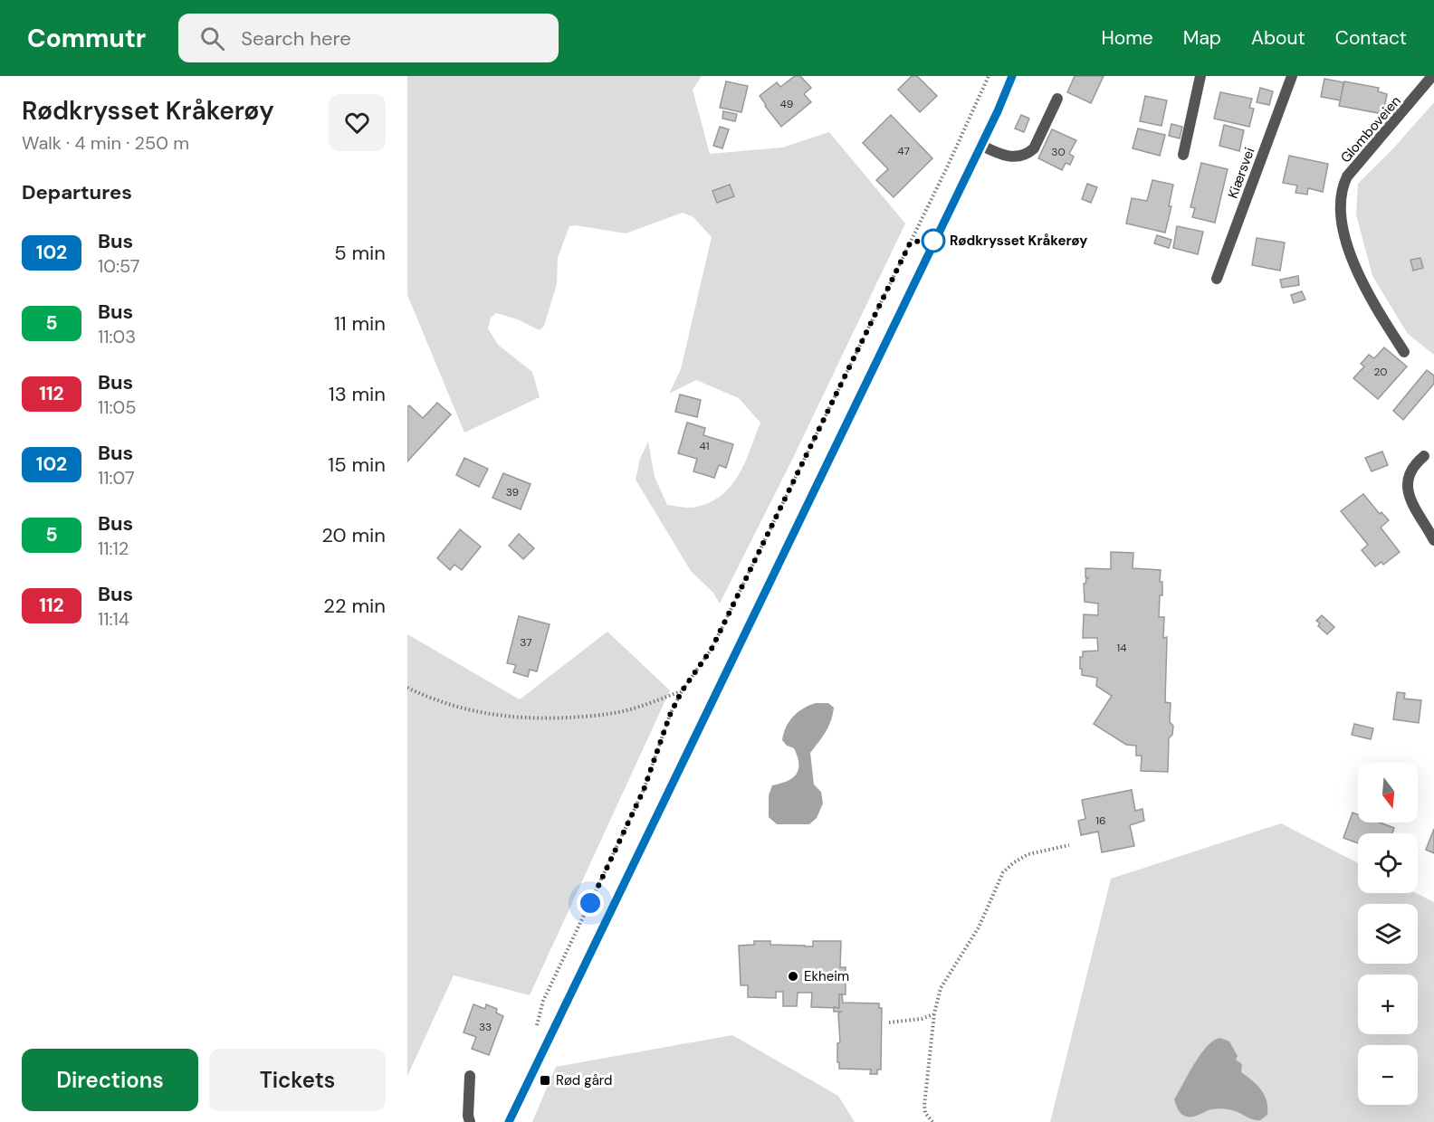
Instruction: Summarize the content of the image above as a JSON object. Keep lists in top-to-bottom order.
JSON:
{
  "streets": {
    "street": ["Glomboveien", "Kiærsvei"]
  },
  "places": {
    "other": ["Rødkrysset Kråkerøy", "Ekheim"],
    "transit": ["Rød gård"]
  },
  "lines": ["bus line 102"],
  "house_numbers": [
    "49",
    "47",
    "30",
    "20",
    "41",
    "39",
    "37",
    "14",
    "16",
    "33"
  ],
  "north": "bottom",
  "page": {
    "header": "Commutr",
    "search": "Search here",
    "nav": [
      "Home",
      "Map",
      "About",
      "Contact"
    ],
    "heading": [
      ["Rødkrysset Kråkerøy", "Walk · 4 min · 250 m"],
      "Departures"
    ],
    "list": [
      {
        "mark": "102",
        "name": "Bus",
        "note": "10:57",
        "value": "5 min"
      },
      {
        "mark": "5",
        "name": "Bus",
        "note": "11:03",
        "value": "11 min"
      },
      {
        "mark": "112",
        "name": "Bus",
        "note": "11:05",
        "value": "13 min"
      },
      {
        "mark": "102",
        "name": "Bus",
        "note": "11:07",
        "value": "15 min"
      },
      {
        "mark": "5",
        "name": "Bus",
        "note": "11:12",
        "value": "20 min"
      },
      {
        "mark": "112",
        "name": "Bus",
        "note": "11:14",
        "value": "22 min"
      }
    ],
    "map_buttons": ["+", "−"],
    "buttons": ["Directions", "Tickets"]
  }
}
